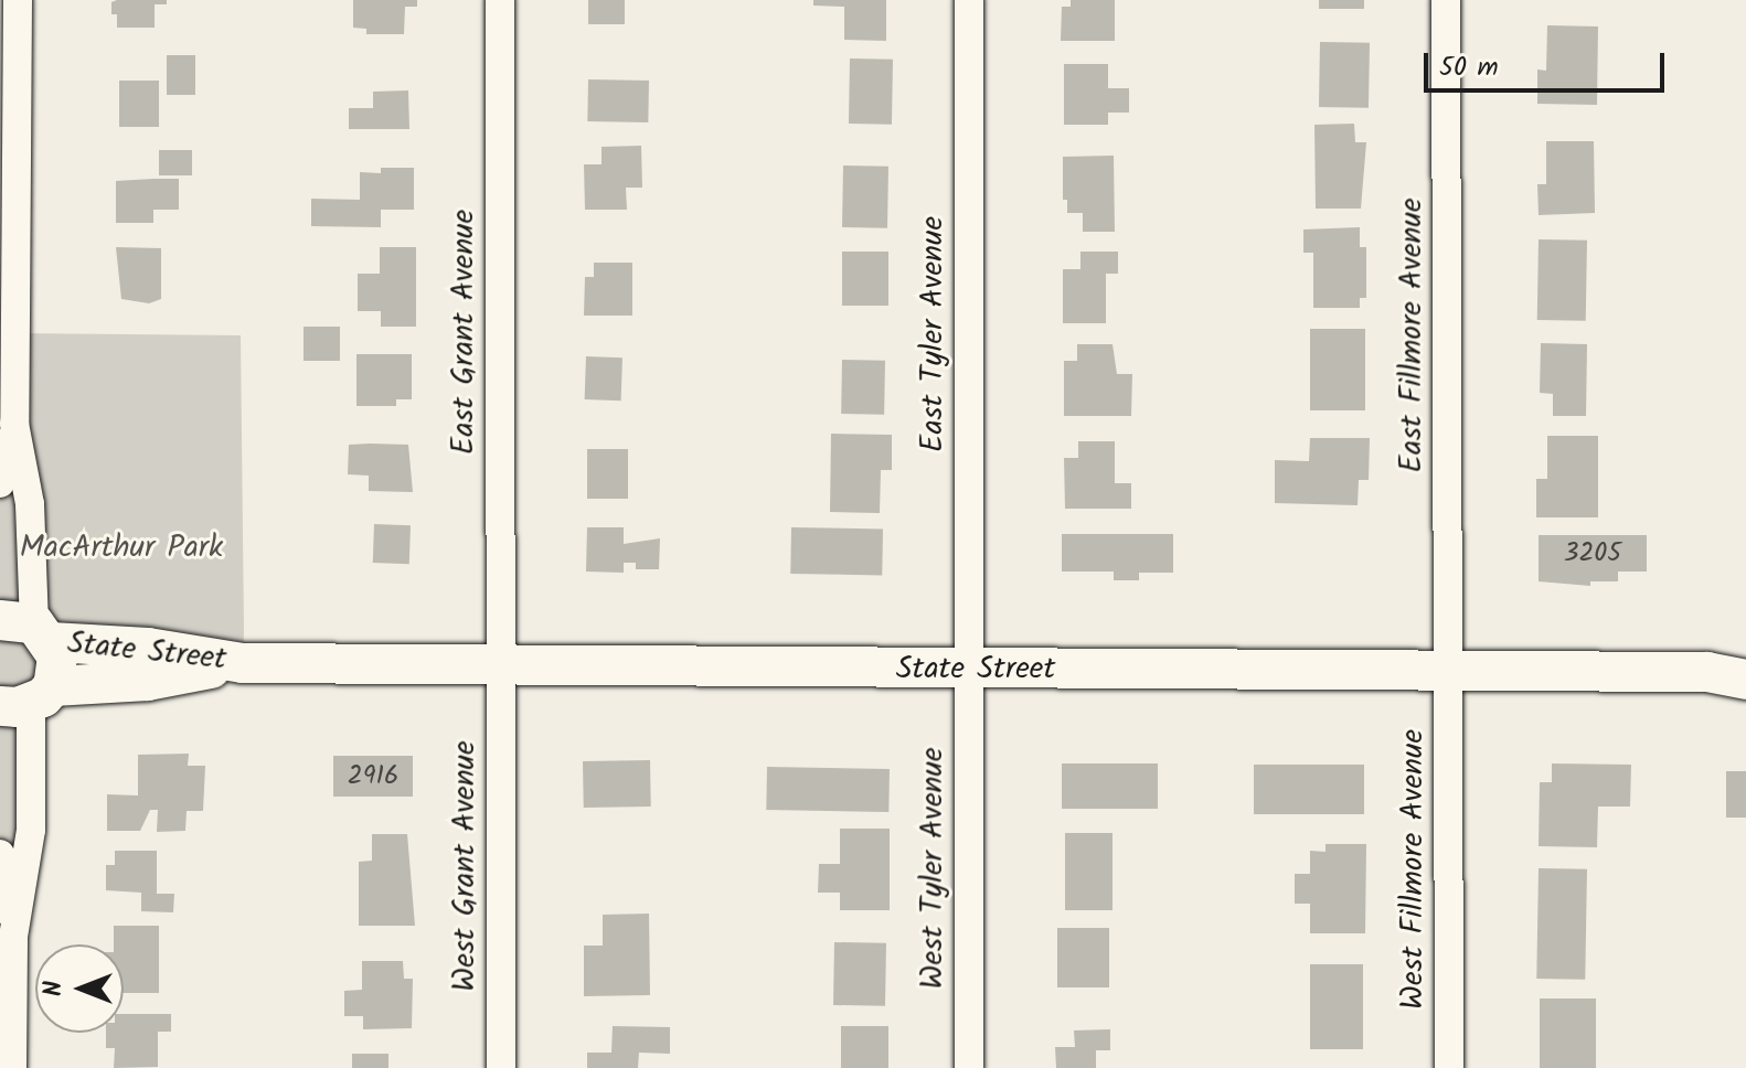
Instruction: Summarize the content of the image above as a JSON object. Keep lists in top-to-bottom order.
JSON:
{
  "streets": {
    "main road": ["State Street"],
    "street": [
      "East Grant Avenue",
      "East Tyler Avenue",
      "East Fillmore Avenue",
      "West Grant Avenue",
      "West Tyler Avenue",
      "West Fillmore Avenue"
    ]
  },
  "crossings": [
    ["East Grant Avenue", "State Street"],
    ["East Grant Avenue", "West Grant Avenue"],
    ["East Tyler Avenue", "State Street"],
    ["East Tyler Avenue", "West Tyler Avenue"],
    ["East Fillmore Avenue", "State Street"],
    ["East Fillmore Avenue", "West Fillmore Avenue"],
    ["State Street", "West Grant Avenue"],
    ["State Street", "West Tyler Avenue"],
    ["State Street", "West Fillmore Avenue"]
  ],
  "parks": ["MacArthur Park"],
  "house_numbers": ["3205", "2916"],
  "scale_bar": "50 m",
  "north": "left"
}
